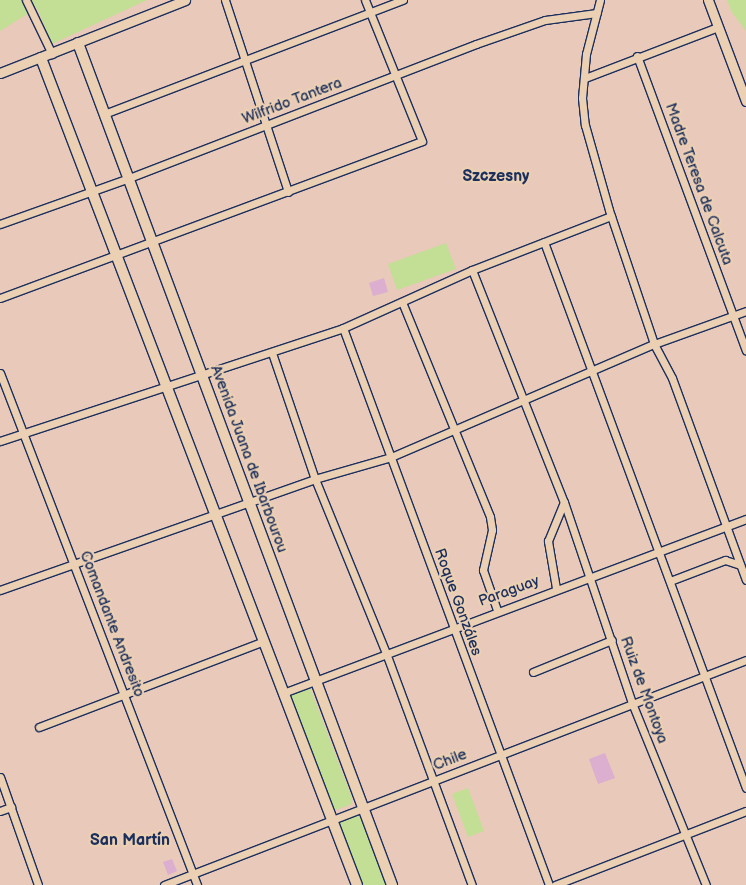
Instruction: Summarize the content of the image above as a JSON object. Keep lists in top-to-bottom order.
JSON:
{
  "streets": {
    "main road": ["Avenida Juana de Ibarbourou"],
    "street": [
      "Wilfrido Tantera",
      "Madre Teresa de Calcuta",
      "Paraguay",
      "Roque Gonzáles",
      "Comandante Andresito",
      "Ruiz de Montoya",
      "Chile"
    ]
  },
  "crossings": [
    ["Wilfrido Tantera", "Avenida Juana de Ibarbourou"],
    ["Avenida Juana de Ibarbourou", "Paraguay"],
    ["Avenida Juana de Ibarbourou", "Chile"],
    ["Paraguay", "Roque Gonzáles"],
    ["Paraguay", "Ruiz de Montoya"],
    ["Roque Gonzáles", "Chile"],
    ["Comandante Andresito", "Chile"],
    ["Ruiz de Montoya", "Chile"]
  ],
  "districts": ["Szczesny", "San Martín"]
}
